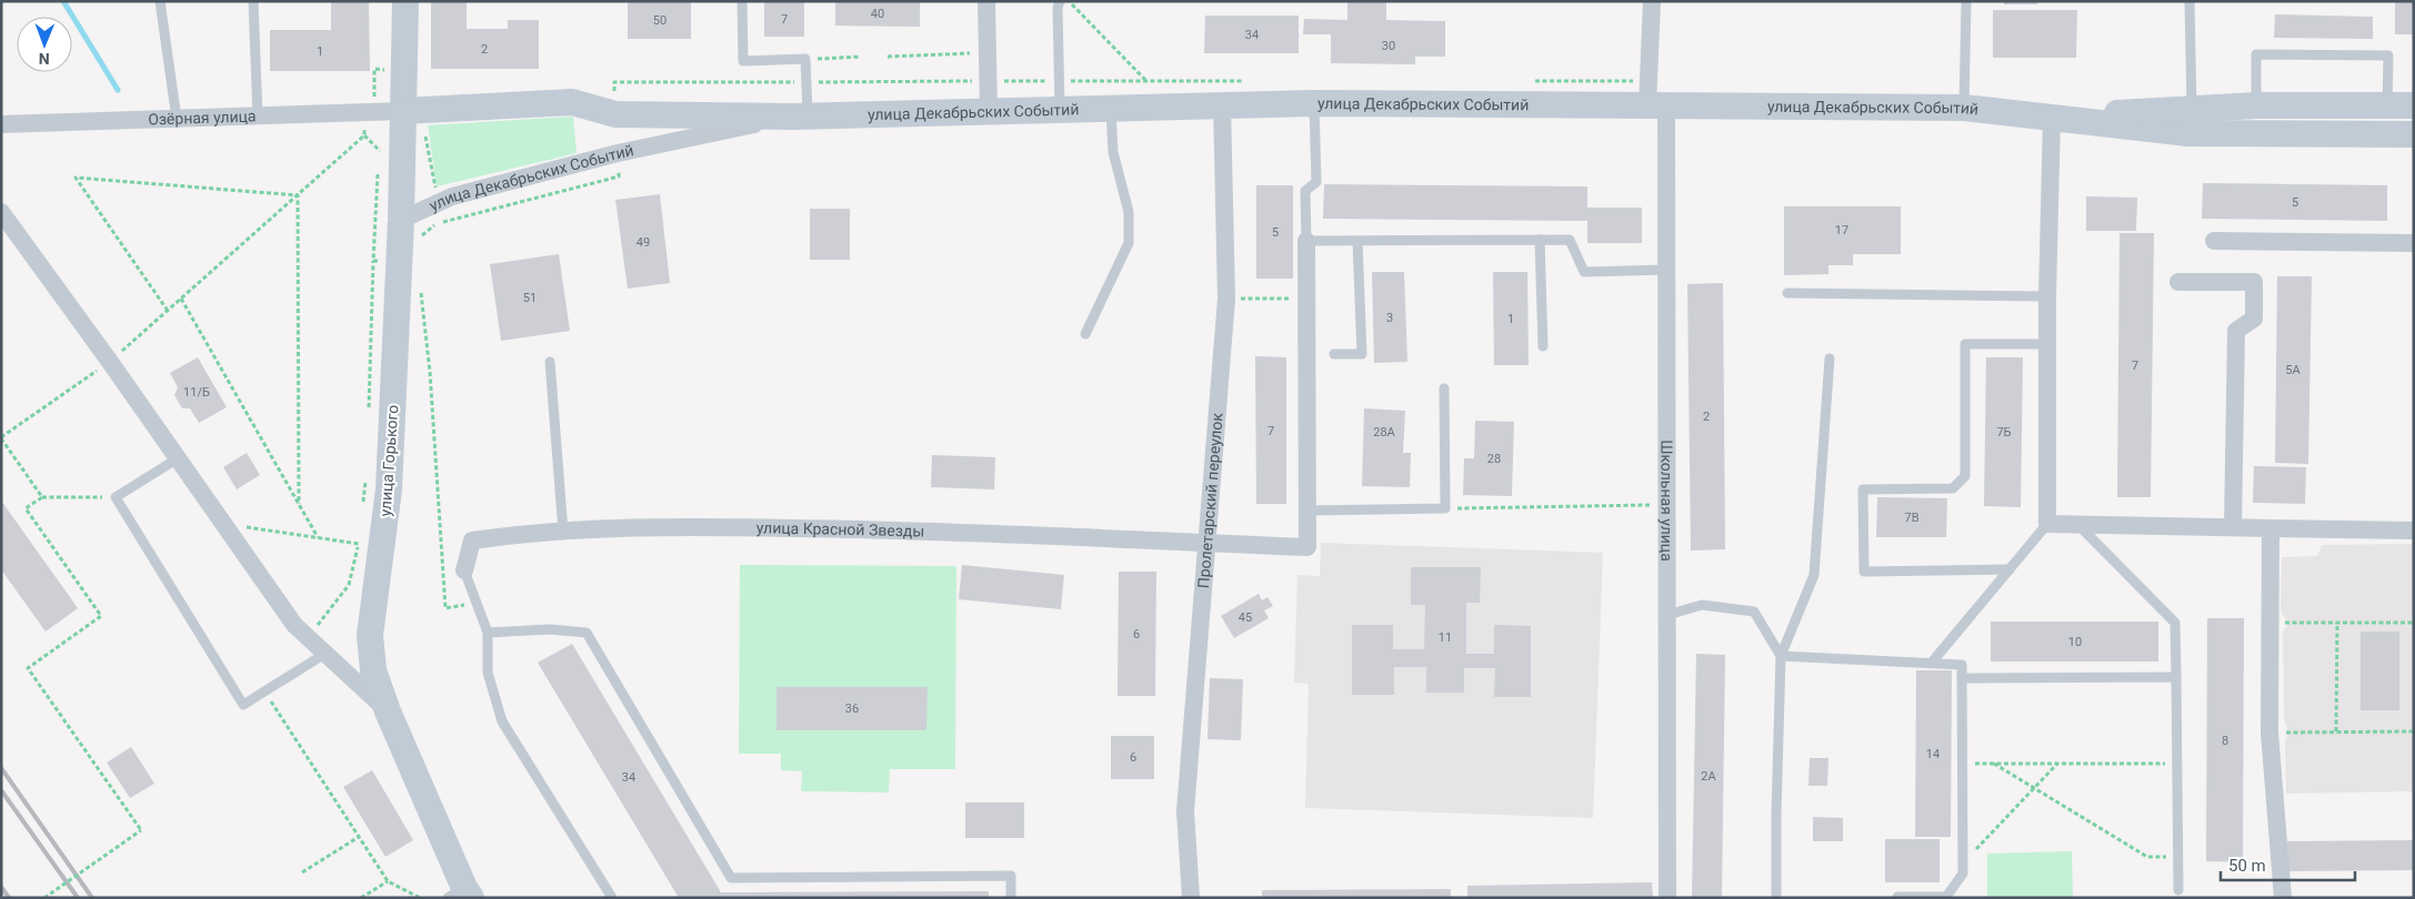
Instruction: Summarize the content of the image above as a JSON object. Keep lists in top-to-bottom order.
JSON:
{
  "streets": {
    "street": [
      "улица Декабрьских Событий",
      "Озёрная улица",
      "улица Горького",
      "Пролетарский переулок",
      "Школьная улица",
      "улица Красной Звезды"
    ]
  },
  "crossings": [
    ["улица Декабрьских Событий", "Озёрная улица"],
    ["улица Декабрьских Событий", "улица Горького"],
    ["улица Декабрьских Событий", "Пролетарский переулок"],
    ["улица Декабрьских Событий", "Школьная улица"],
    ["Озёрная улица", "улица Горького"],
    ["Пролетарский переулок", "улица Красной Звезды"]
  ],
  "house_numbers": [
    "40",
    "7",
    "50",
    "34",
    "30",
    "2",
    "1",
    "5",
    "17",
    "5",
    "49",
    "51",
    "3",
    "1",
    "7",
    "5А",
    "11/Б",
    "2",
    "7",
    "28А",
    "7Б",
    "28",
    "7В",
    "45",
    "6",
    "11",
    "10",
    "36",
    "8",
    "14",
    "6",
    "2А",
    "34"
  ],
  "scale_bar": "50 m",
  "north": "bottom"
}
